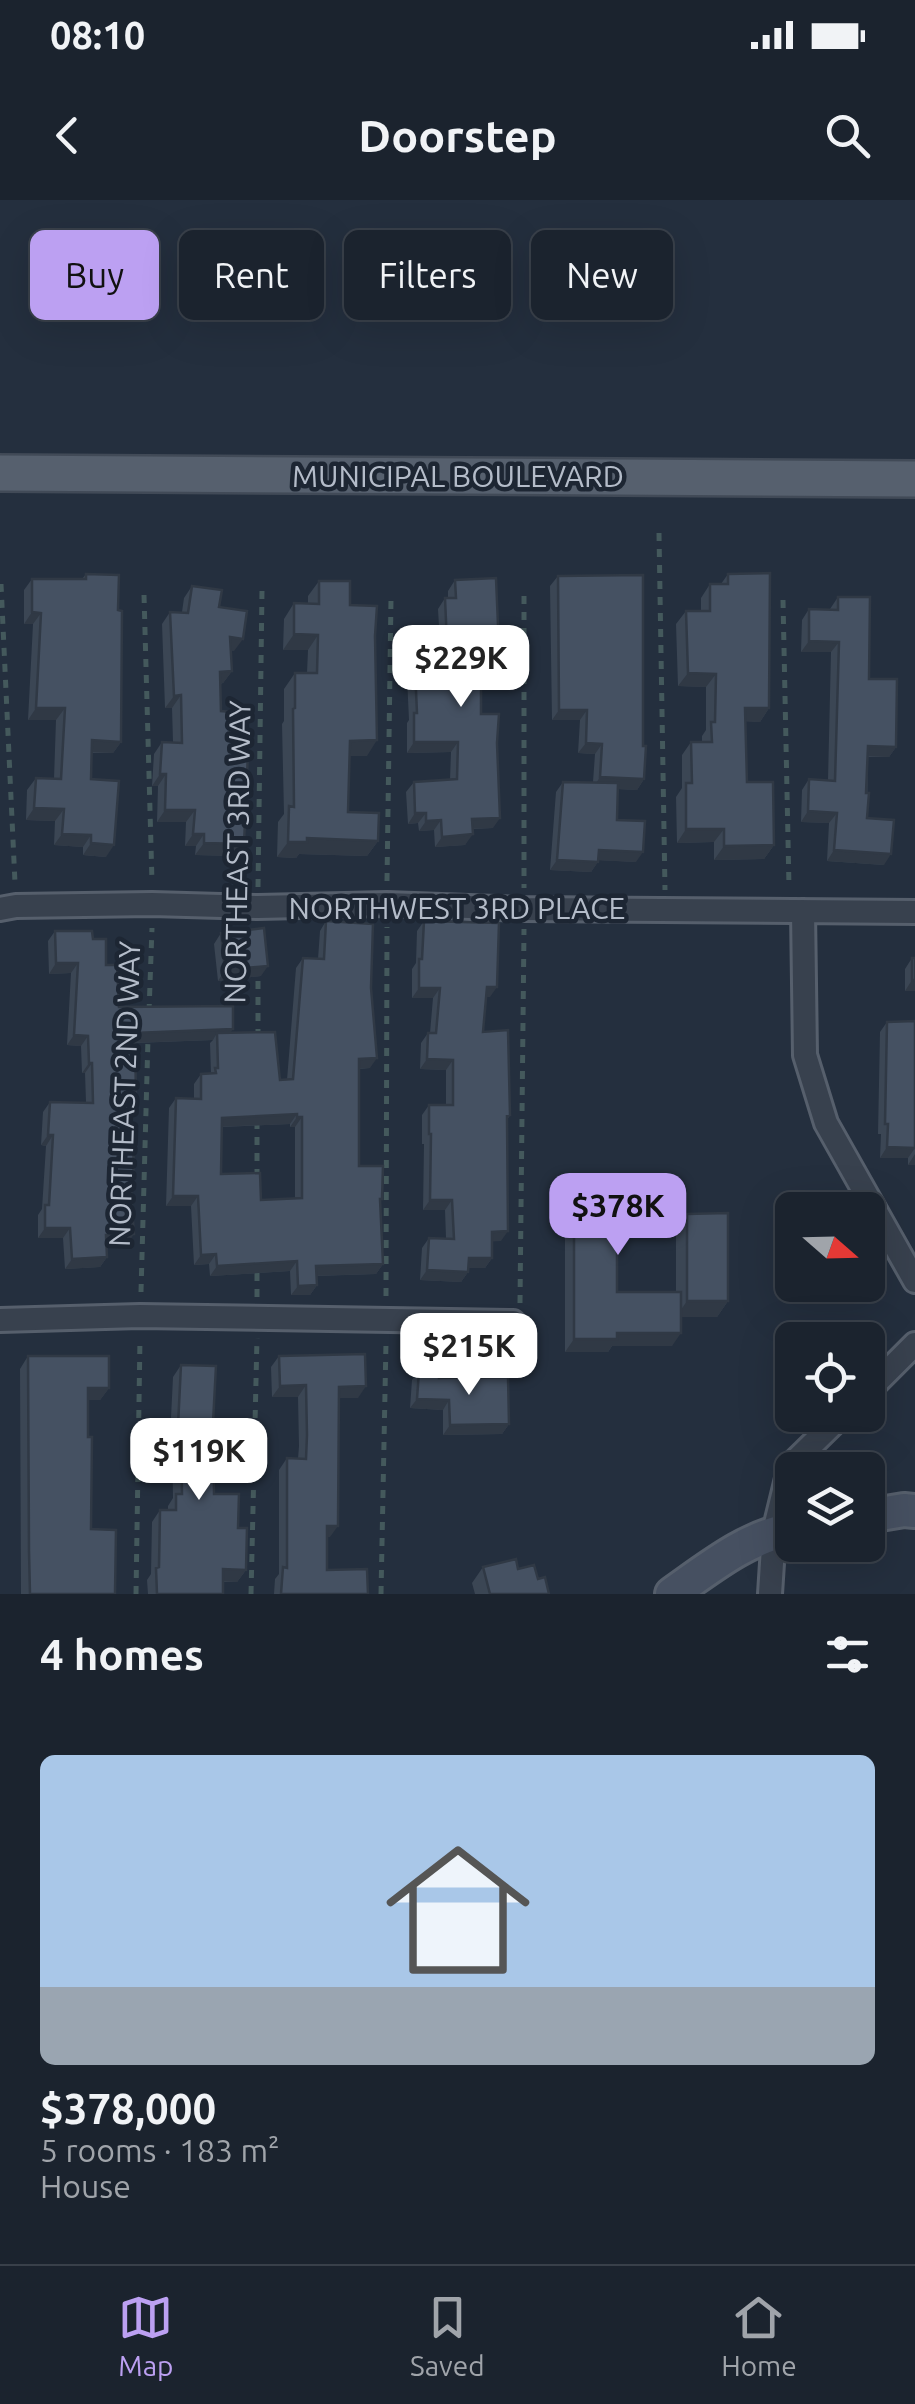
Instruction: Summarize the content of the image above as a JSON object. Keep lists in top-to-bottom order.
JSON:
{
  "streets": {
    "main road": ["MUNICIPAL BOULEVARD"],
    "street": ["NORTHWEST 3RD PLACE"],
    "path": ["NORTHEAST 3RD WAY", "NORTHEAST 2ND WAY"]
  },
  "crossings": [
    ["NORTHEAST 3RD WAY", "NORTHWEST 3RD PLACE"],
    ["NORTHWEST 3RD PLACE", "NORTHEAST 2ND WAY"]
  ],
  "north": "right",
  "page": {
    "status": "08:10",
    "header": "Doorstep",
    "chip": [
      "Buy",
      "Rent",
      "Filters",
      "New"
    ],
    "price": [
      "$229K",
      "$378K",
      "$215K",
      "$119K"
    ],
    "heading": "4 homes",
    "list": [
      {
        "name": "$378,000",
        "note": "5 rooms · 183 m² · House"
      }
    ],
    "tabs": ["Map", "Saved", "Home"]
  }
}
